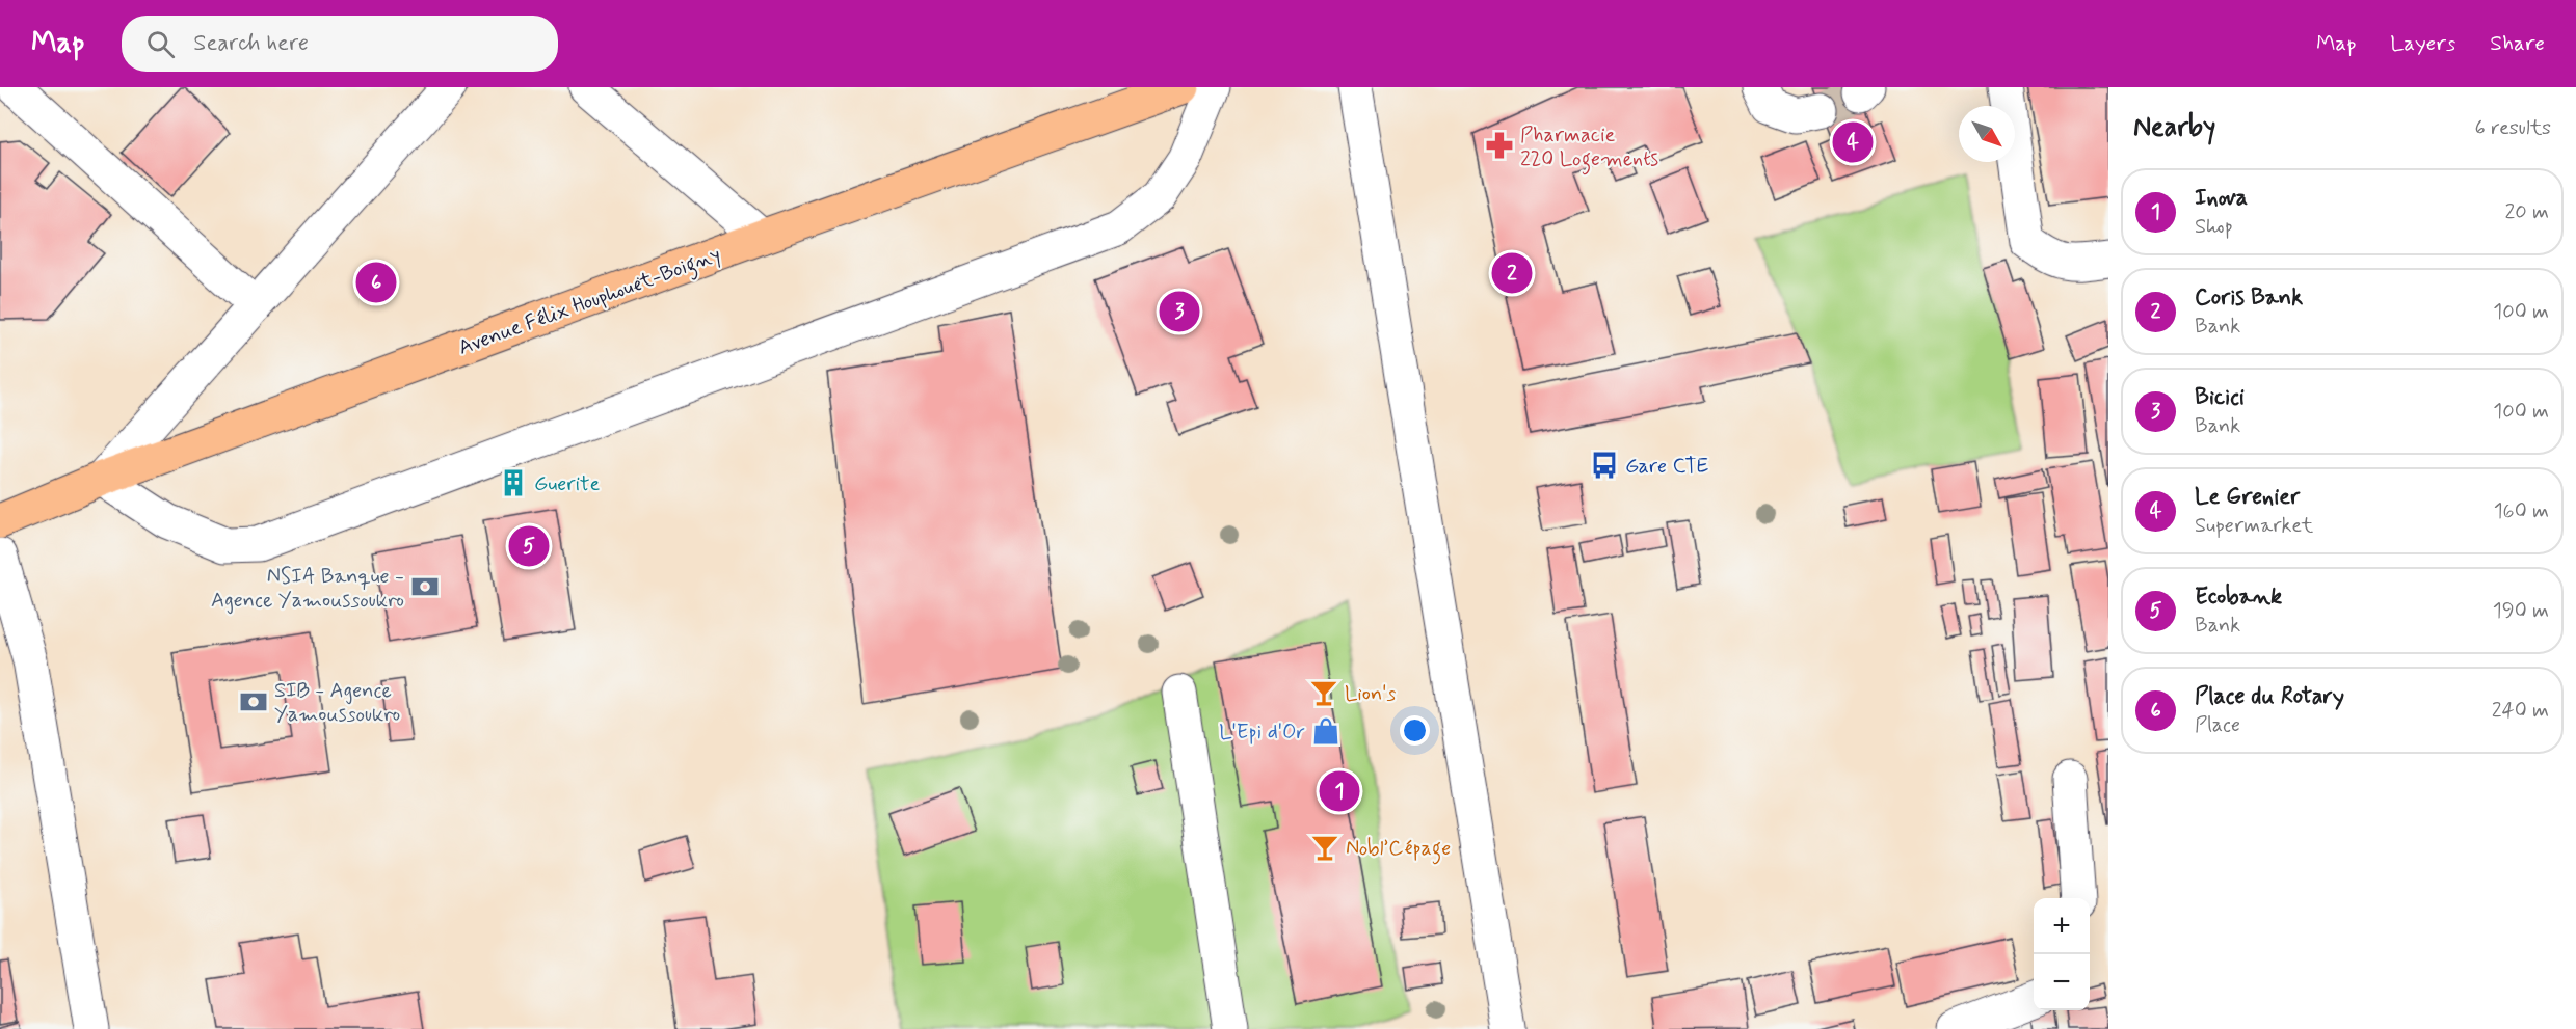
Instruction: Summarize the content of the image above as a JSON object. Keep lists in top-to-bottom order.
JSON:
{
  "streets": {
    "highway": ["Avenue Félix Houphouët-Boigny"]
  },
  "places": {
    "pharmacy": ["Pharmacie 220 Logements"],
    "bus stop": ["Gare CTE"],
    "building": ["Guerite"],
    "bank": ["NSIA Banque - Agence Yamoussoukro", "SIB - Agence Yamoussoukro"],
    "bar": ["Lion's", "Nobl’Cépage"],
    "shop": ["L'Epi d'Or"]
  },
  "north": "bottom right",
  "page": {
    "header": "Map",
    "search": "Search here",
    "nav": ["Map", "Layers", "Share"],
    "heading": ["Nearby", "6 results"],
    "pins": [
      "4",
      "2",
      "6",
      "3",
      "5",
      "1"
    ],
    "list": [
      {
        "mark": "1",
        "name": "Inova",
        "note": "Shop",
        "value": "20 m"
      },
      {
        "mark": "2",
        "name": "Coris Bank",
        "note": "Bank",
        "value": "100 m"
      },
      {
        "mark": "3",
        "name": "Bicici",
        "note": "Bank",
        "value": "100 m"
      },
      {
        "mark": "4",
        "name": "Le Grenier",
        "note": "Supermarket",
        "value": "160 m"
      },
      {
        "mark": "5",
        "name": "Ecobank",
        "note": "Bank",
        "value": "190 m"
      },
      {
        "mark": "6",
        "name": "Place du Rotary",
        "note": "Place",
        "value": "240 m"
      }
    ],
    "map_buttons": ["+", "−"]
  }
}
